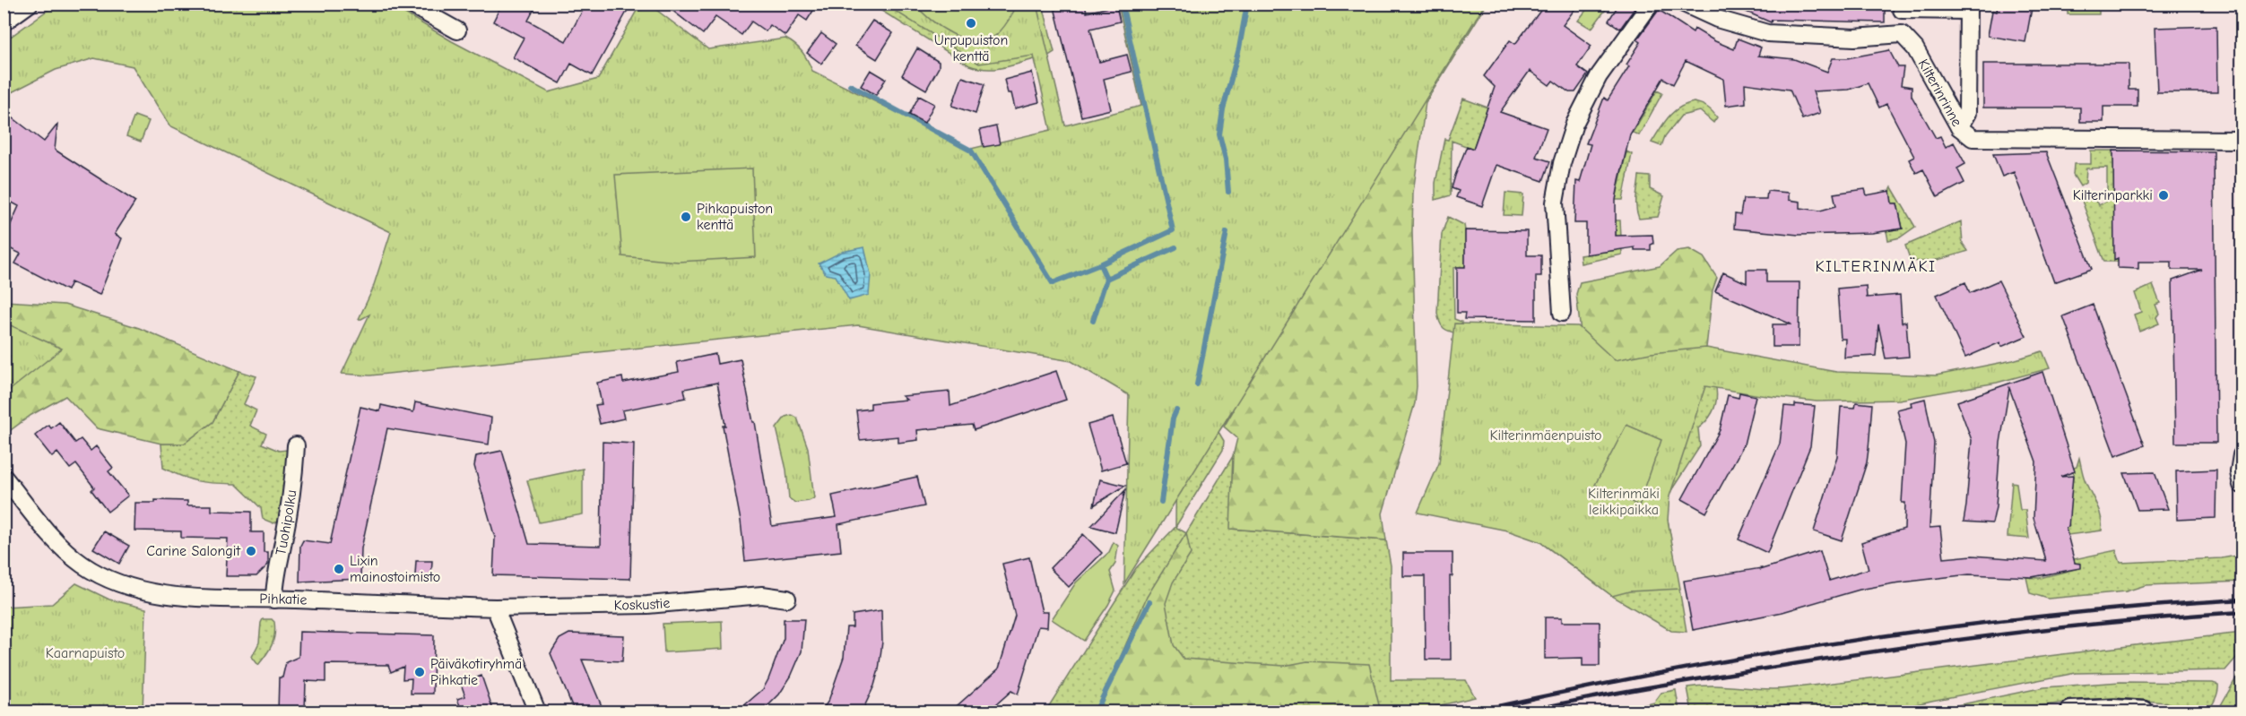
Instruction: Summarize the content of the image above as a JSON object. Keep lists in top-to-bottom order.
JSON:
{
  "streets": {
    "street": [
      "Kilterinrinne",
      "Tuohipolku",
      "Pihkatie",
      "Koskustie"
    ]
  },
  "crossings": [
    ["Tuohipolku", "Pihkatie"],
    ["Pihkatie", "Koskustie"]
  ],
  "districts": ["KILTERINMÄKI"],
  "parks": ["Kilterinmäenpuisto", "Kilterinmäki leikkipaikka", "Kaarnapuisto"],
  "places": [
    "Urpupuiston kenttä",
    "Kilterinparkki",
    "Pihkapuiston kenttä",
    "Carine Salongit",
    "Lixin mainostoimisto",
    "Päiväkotiryhmä Pihkatie"
  ]
}
